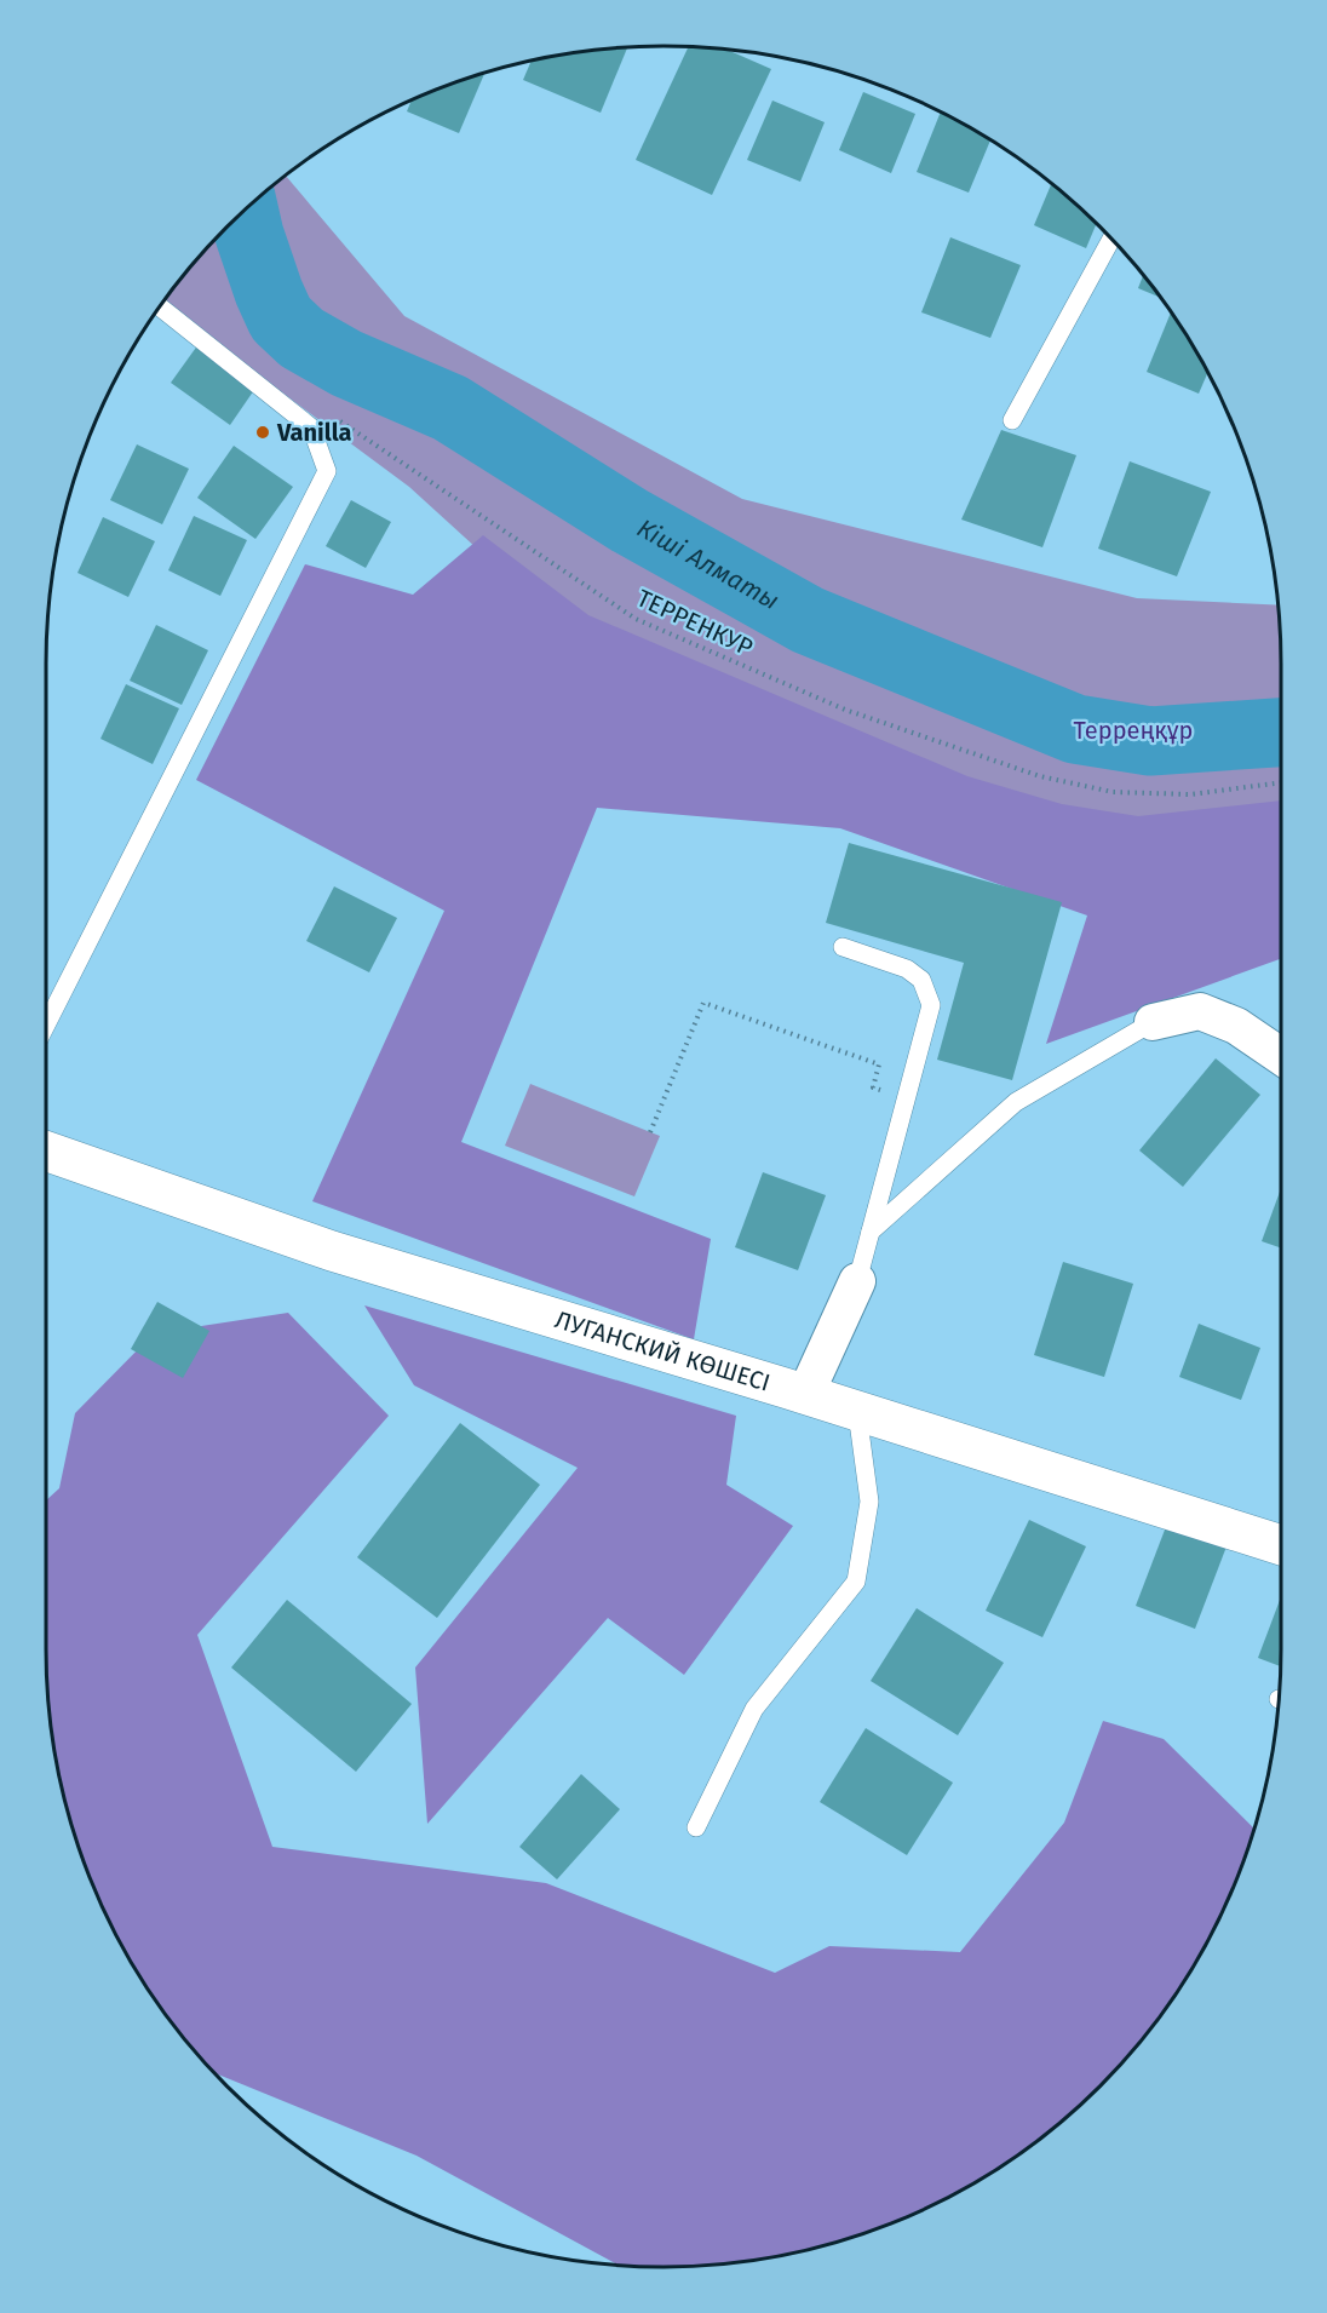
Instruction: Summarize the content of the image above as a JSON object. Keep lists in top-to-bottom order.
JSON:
{
  "streets": {
    "street": ["ЛУГАНСКИЙ КӨШЕСІ"],
    "path": ["ТЕРРЕНКУР"]
  },
  "water": ["Кіші Алматы"],
  "parks": ["Терреңқұр"],
  "places": ["Vanilla"]
}
